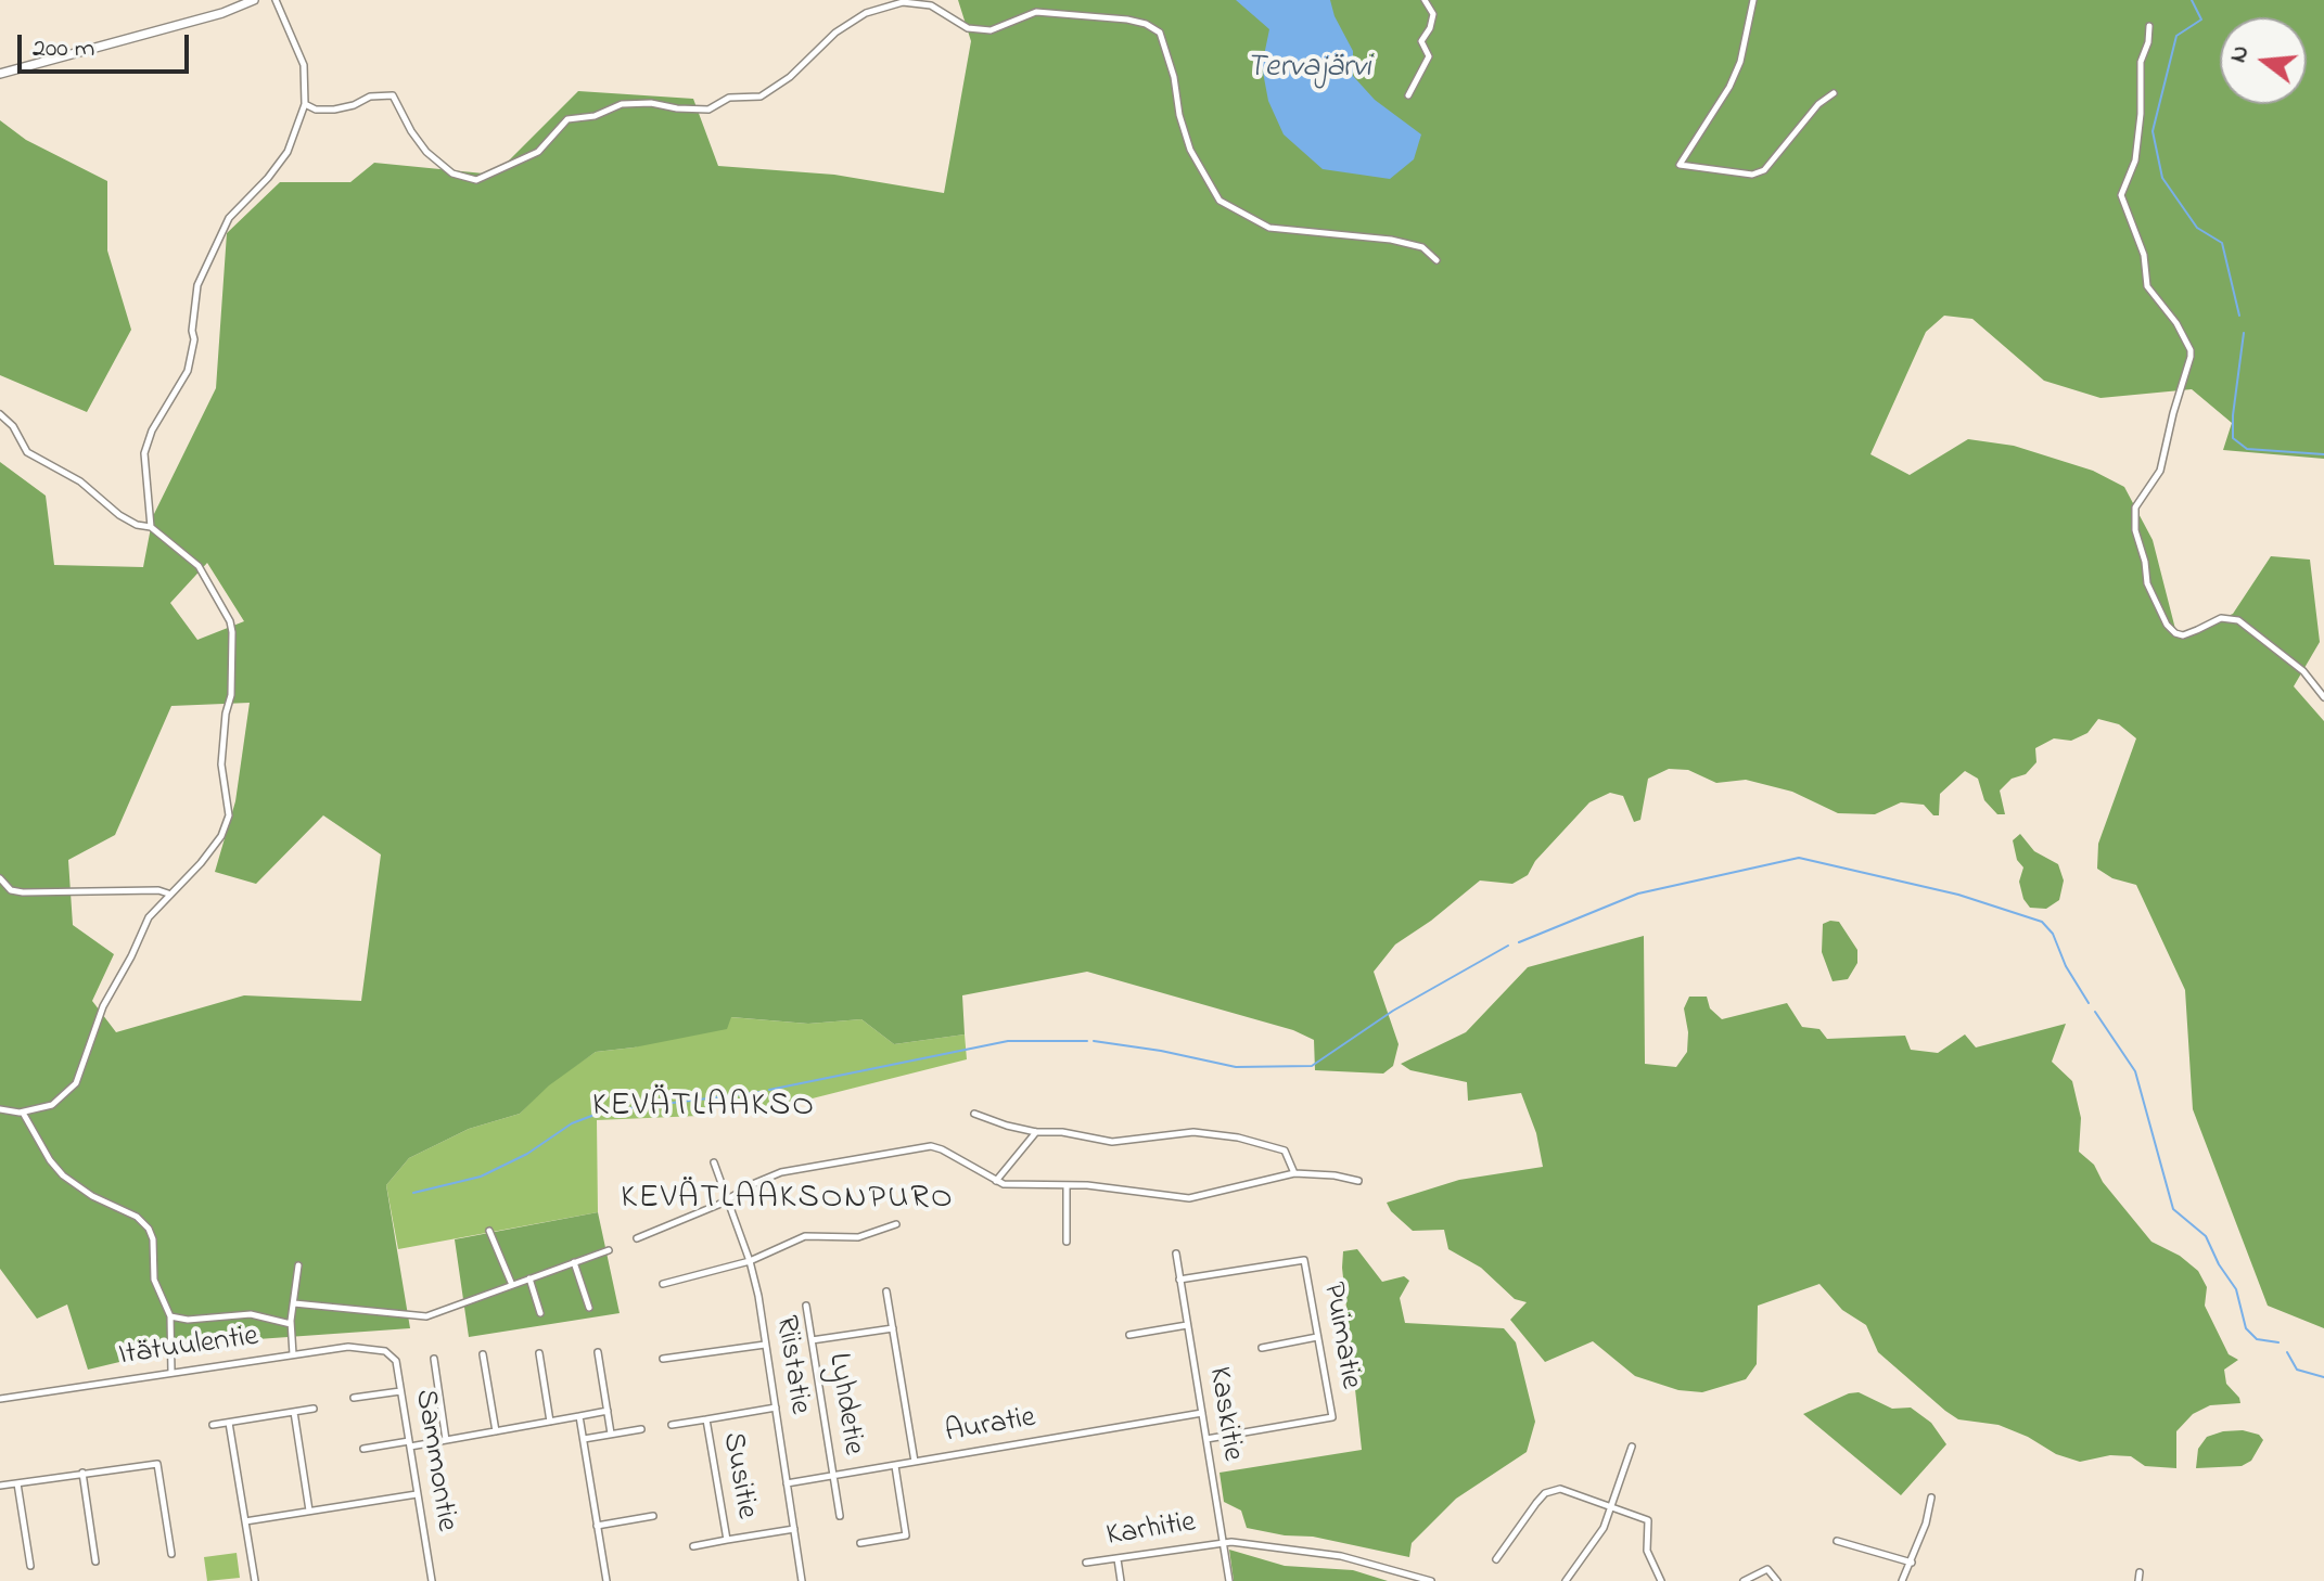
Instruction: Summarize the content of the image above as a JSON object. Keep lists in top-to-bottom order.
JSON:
{
  "streets": {
    "street": [
      "Puimatie",
      "Itätuulentie",
      "Riistatie",
      "Lyhdetie",
      "Kaskitie",
      "Auratie",
      "Sammontie",
      "Susitie",
      "Karhitie"
    ]
  },
  "crossings": [
    ["Puimatie", "Kaskitie"],
    ["Itätuulentie", "Sammontie"],
    ["Riistatie", "Auratie"],
    ["Riistatie", "Susitie"],
    ["Lyhdetie", "Auratie"],
    ["Kaskitie", "Auratie"],
    ["Kaskitie", "Karhitie"]
  ],
  "districts": ["KEVÄTLAAKSO", "KEVÄTLAAKSONPURO"],
  "water": ["Tervajärvi"],
  "scale_bar": "200 m",
  "north": "left"
}
